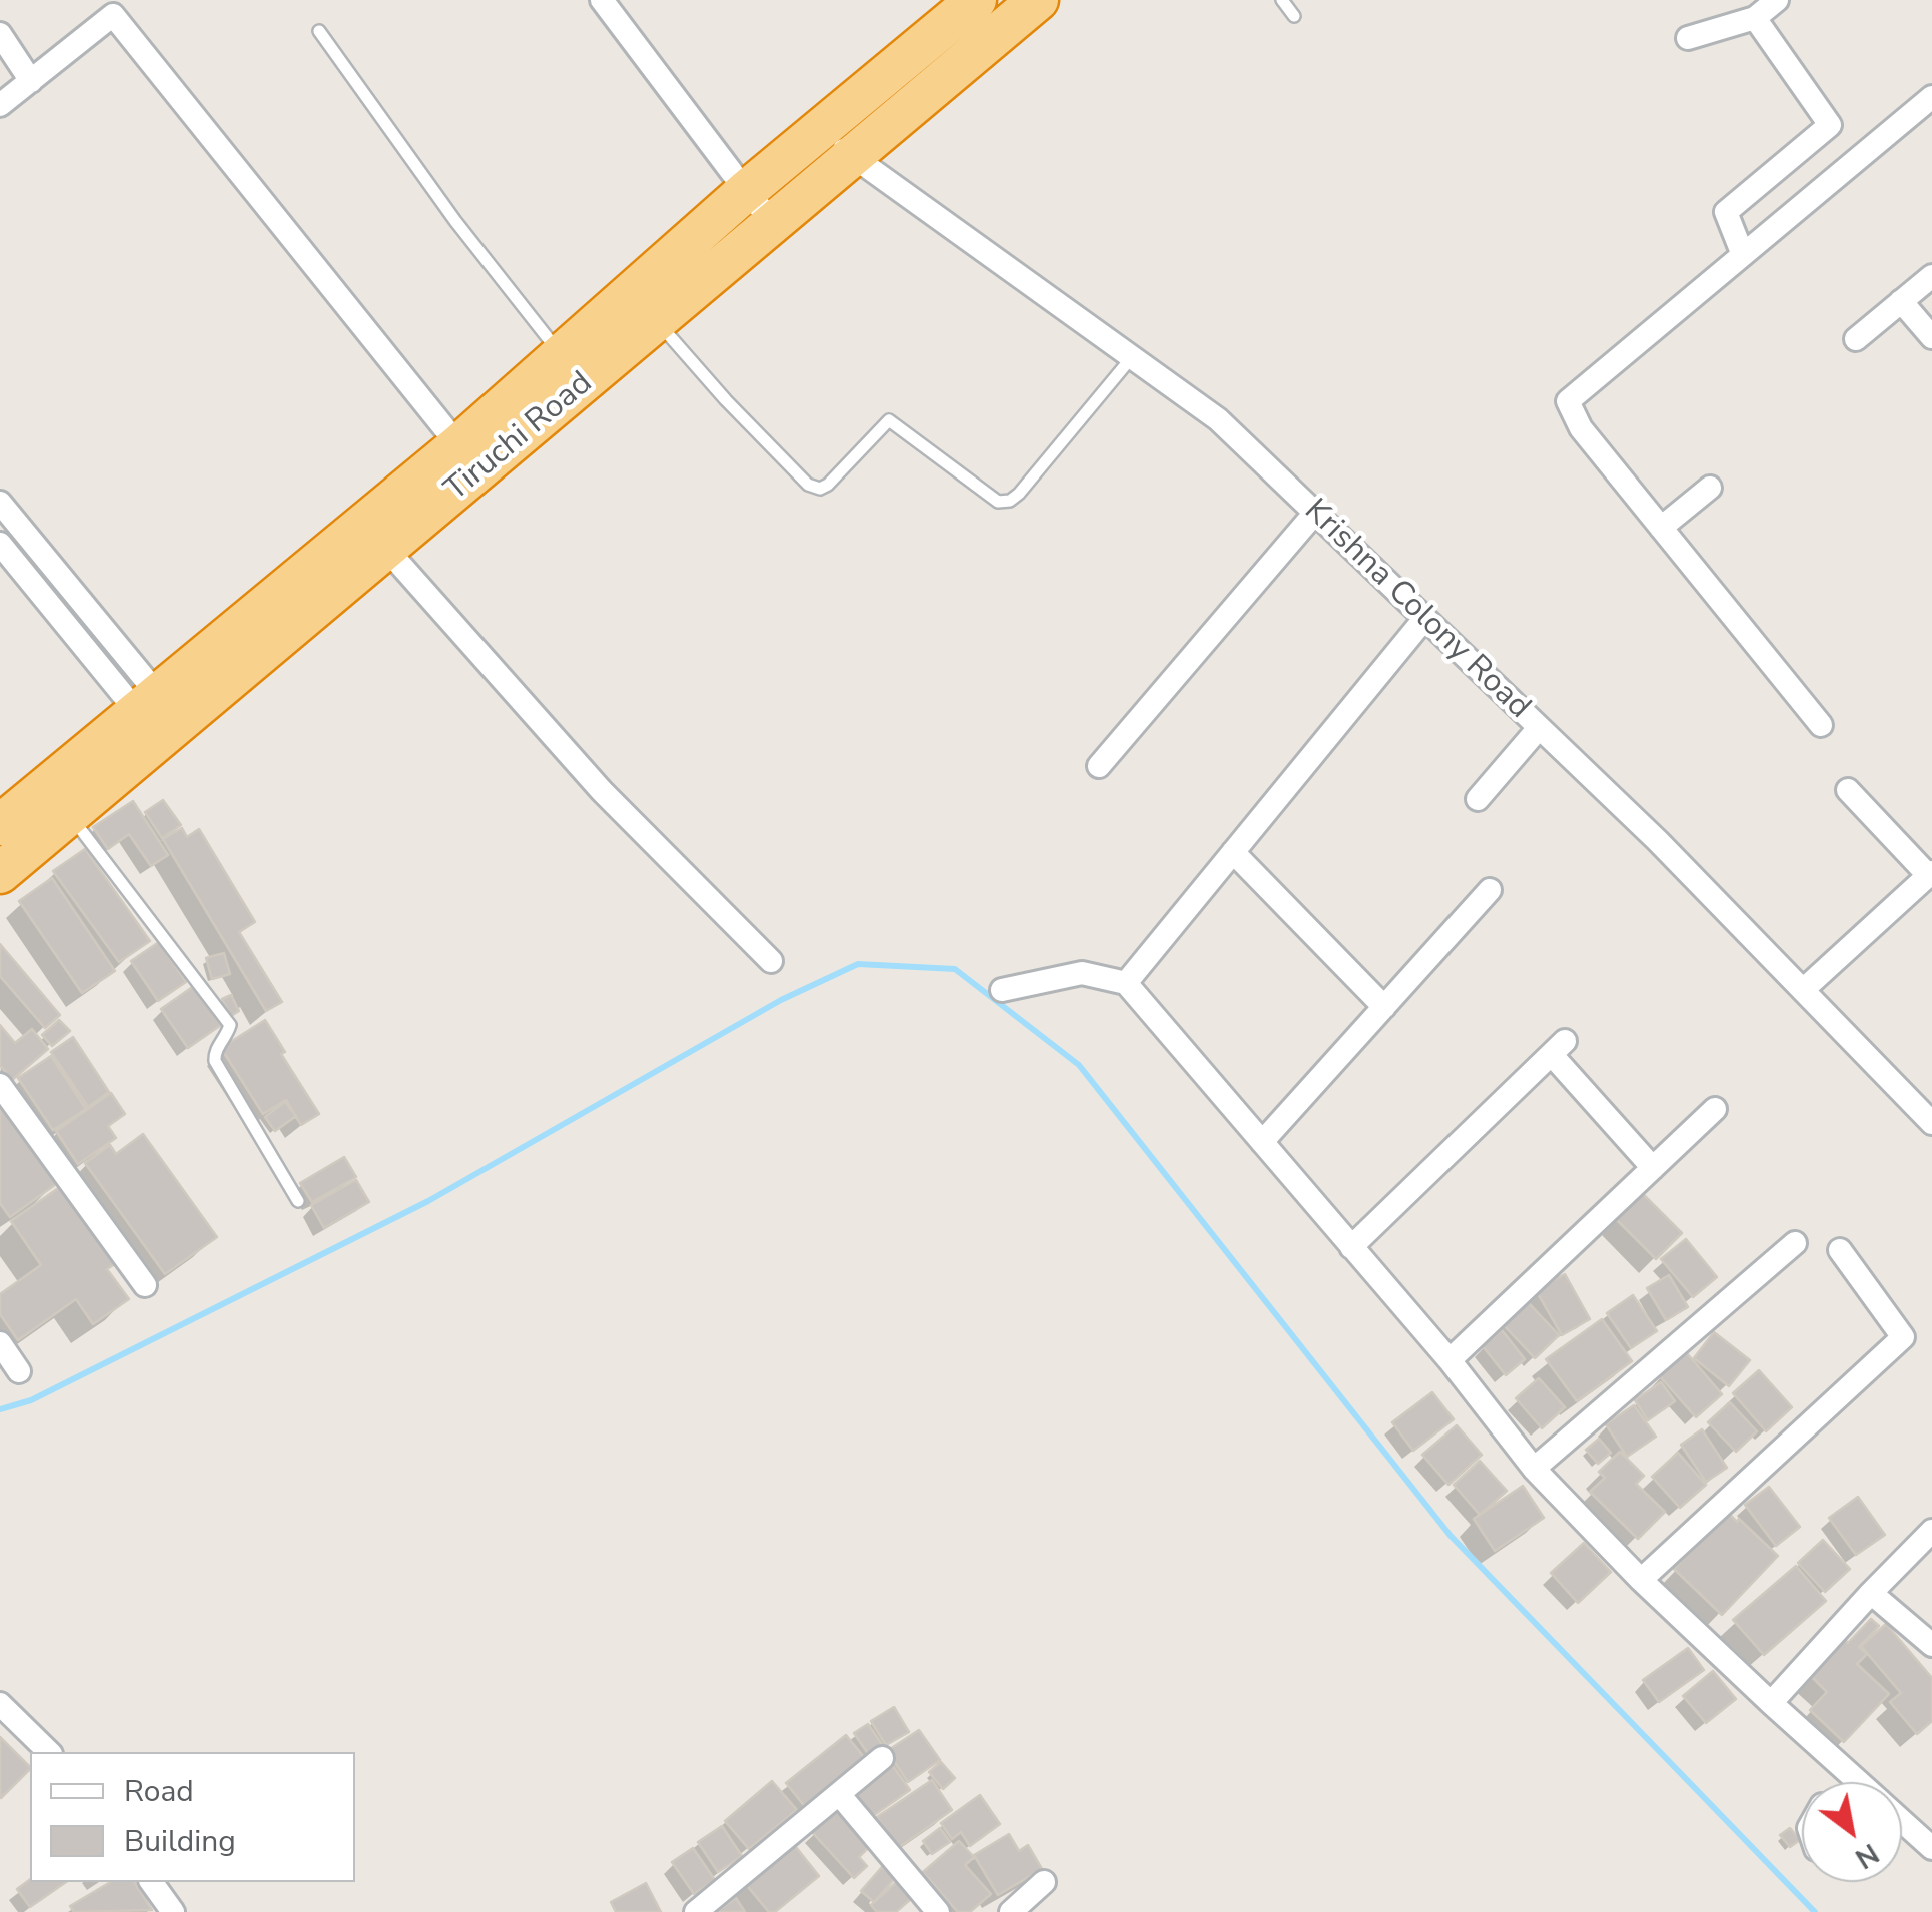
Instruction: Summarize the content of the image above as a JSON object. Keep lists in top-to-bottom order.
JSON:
{
  "streets": {
    "highway": ["Tiruchi Road"],
    "street": ["Krishna Colony Road"]
  },
  "crossings": [
    ["Tiruchi Road", "Krishna Colony Road"]
  ],
  "legend": ["Road", "Building"],
  "north": "bottom right"
}
